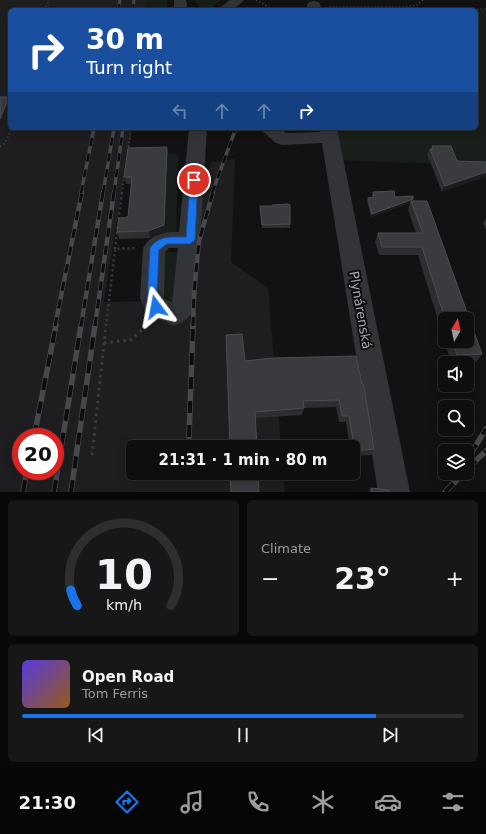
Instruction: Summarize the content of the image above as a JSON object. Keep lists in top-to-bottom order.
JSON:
{
  "streets": {
    "street": ["Plynárenská"]
  },
  "north": "top",
  "page": {
    "turn": ["30 m", "Turn right"],
    "limit": "20",
    "trip": "21:31 · 1 min · 80 m",
    "tile": "Climate",
    "heat": ["−", "23°", "+"],
    "song": ["Open Road", "Tom Ferris"],
    "tabs": "21:30",
    "gauge": ["10", "km/h"]
  }
}
